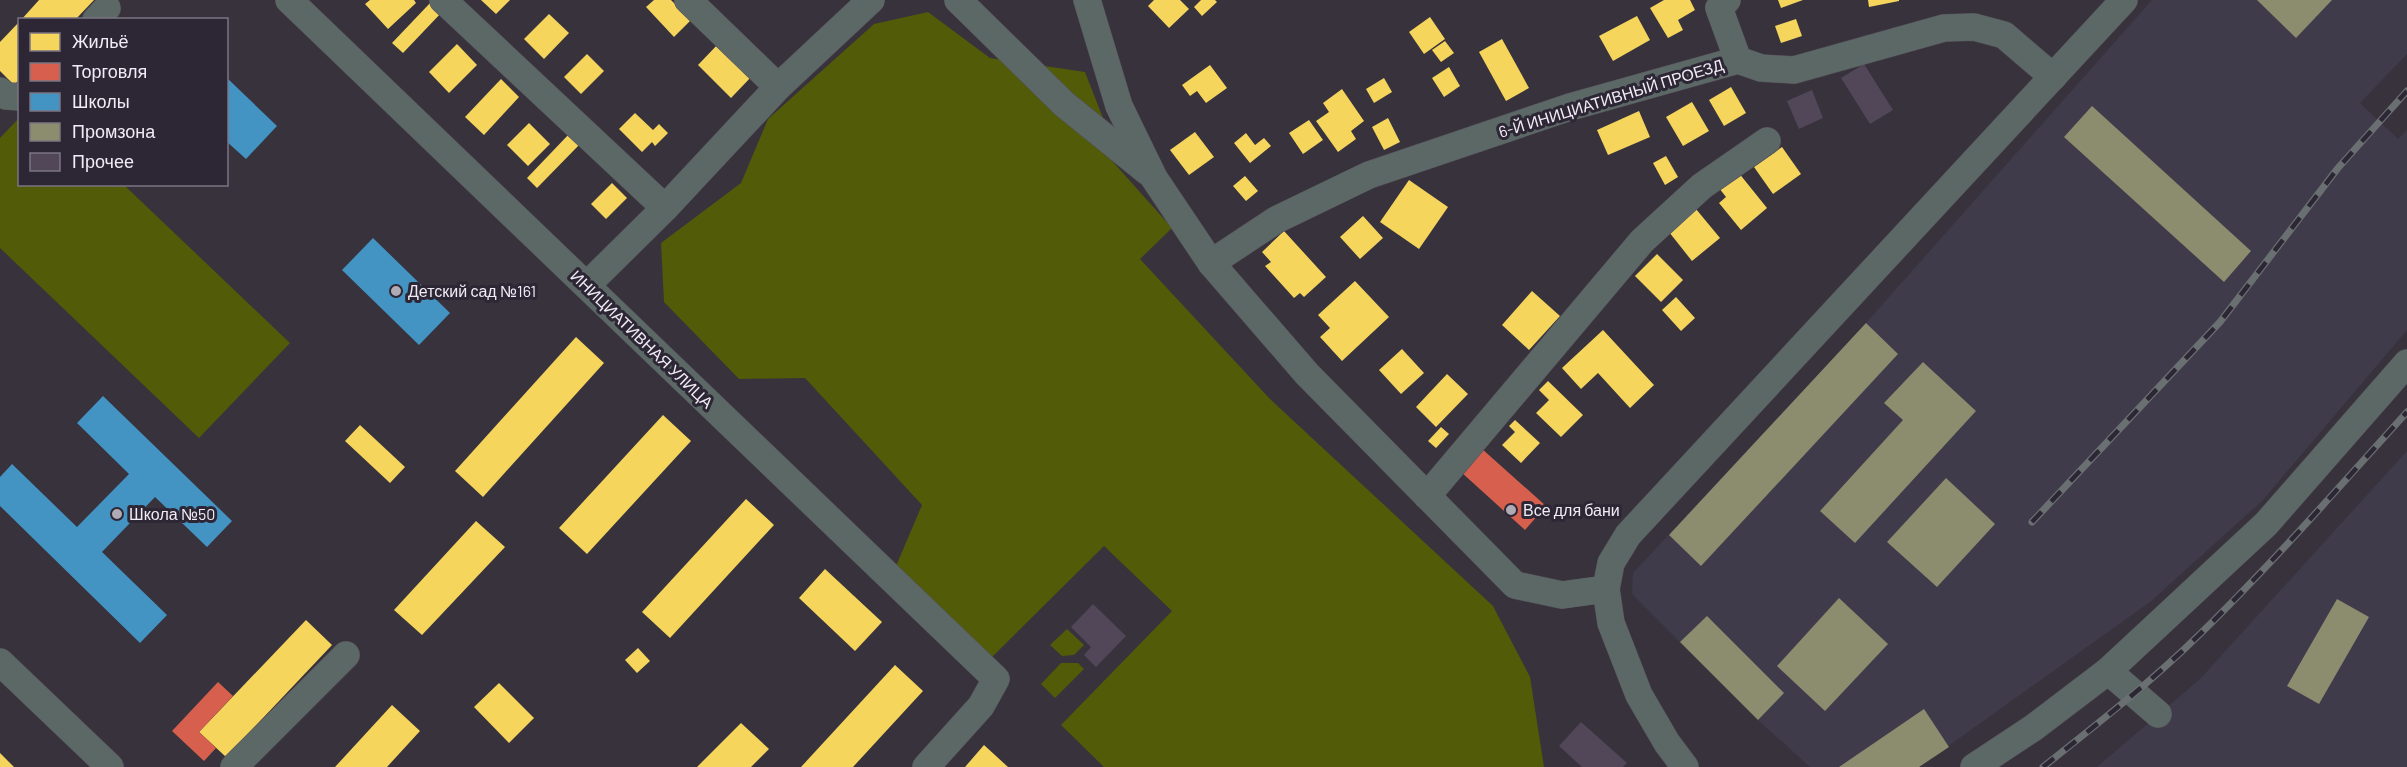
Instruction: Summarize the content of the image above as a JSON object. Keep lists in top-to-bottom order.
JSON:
{
  "streets": {
    "street": ["6-Й ИНИЦИАТИВНЫЙ ПРОЕЗД", "ИНИЦИАТИВНАЯ УЛИЦА"]
  },
  "places": ["Детский сад №161", "Все для бани", "Школа №50"],
  "legend": [
    "Жильё",
    "Торговля",
    "Школы",
    "Промзона",
    "Прочее"
  ]
}
